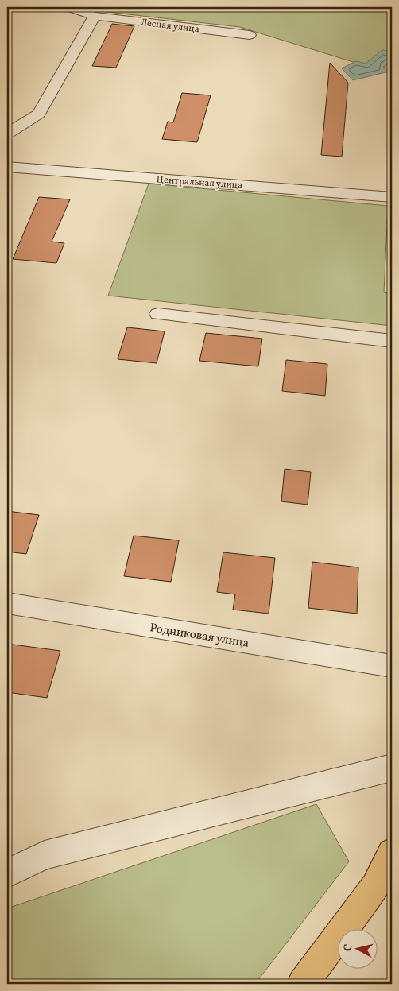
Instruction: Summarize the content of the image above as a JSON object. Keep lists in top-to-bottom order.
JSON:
{
  "streets": {
    "street": ["Лесная улица", "Центральная улица", "Родниковая улица"]
  },
  "north": "left"
}
